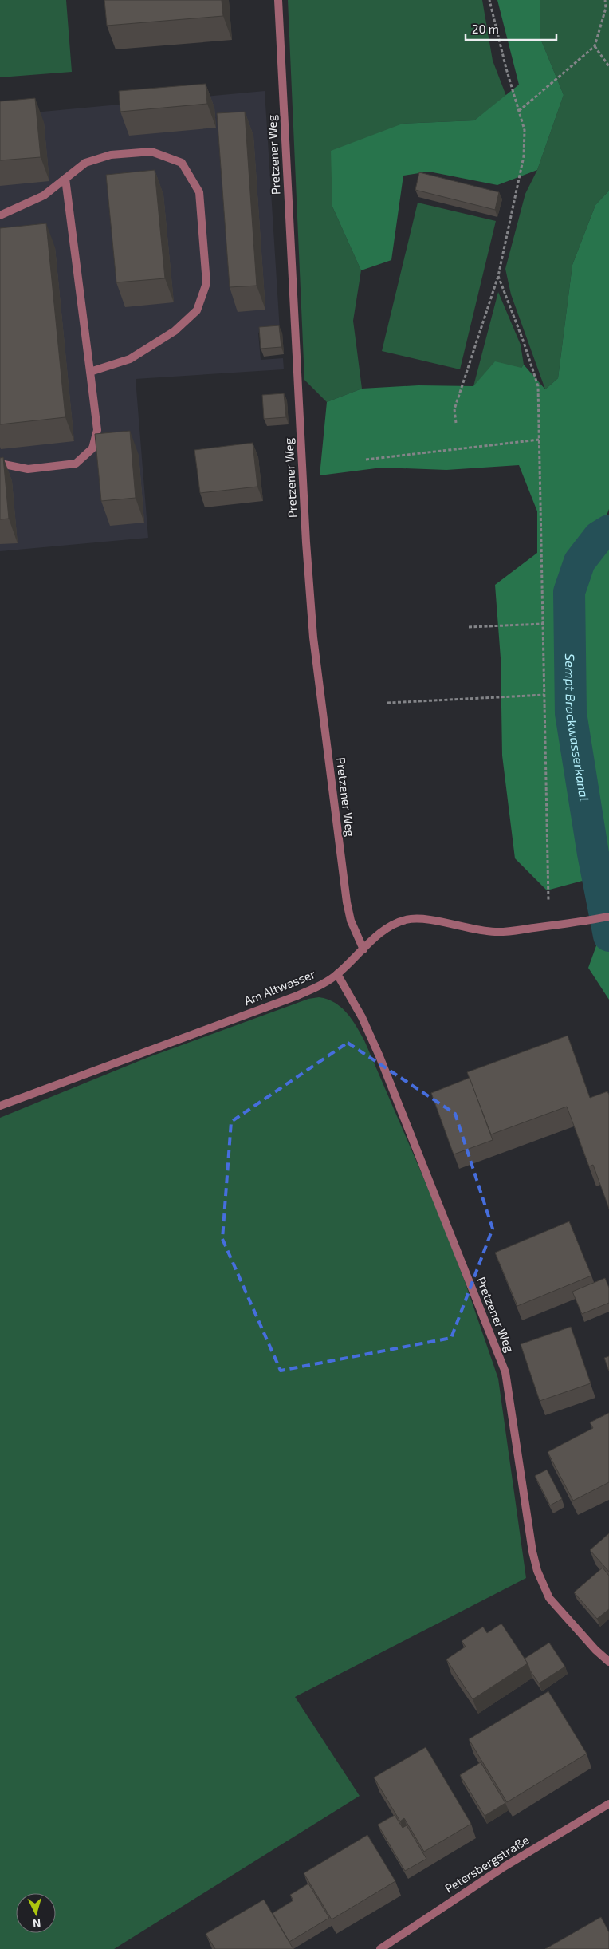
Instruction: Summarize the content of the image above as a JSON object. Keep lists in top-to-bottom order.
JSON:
{
  "streets": {
    "street": ["Pretzener Weg", "Am Altwasser", "Petersbergstraße"]
  },
  "crossings": [
    ["Pretzener Weg", "Am Altwasser"]
  ],
  "water": ["Sempt Brackwasserkanal"],
  "scale_bar": "20 m",
  "north": "bottom"
}
